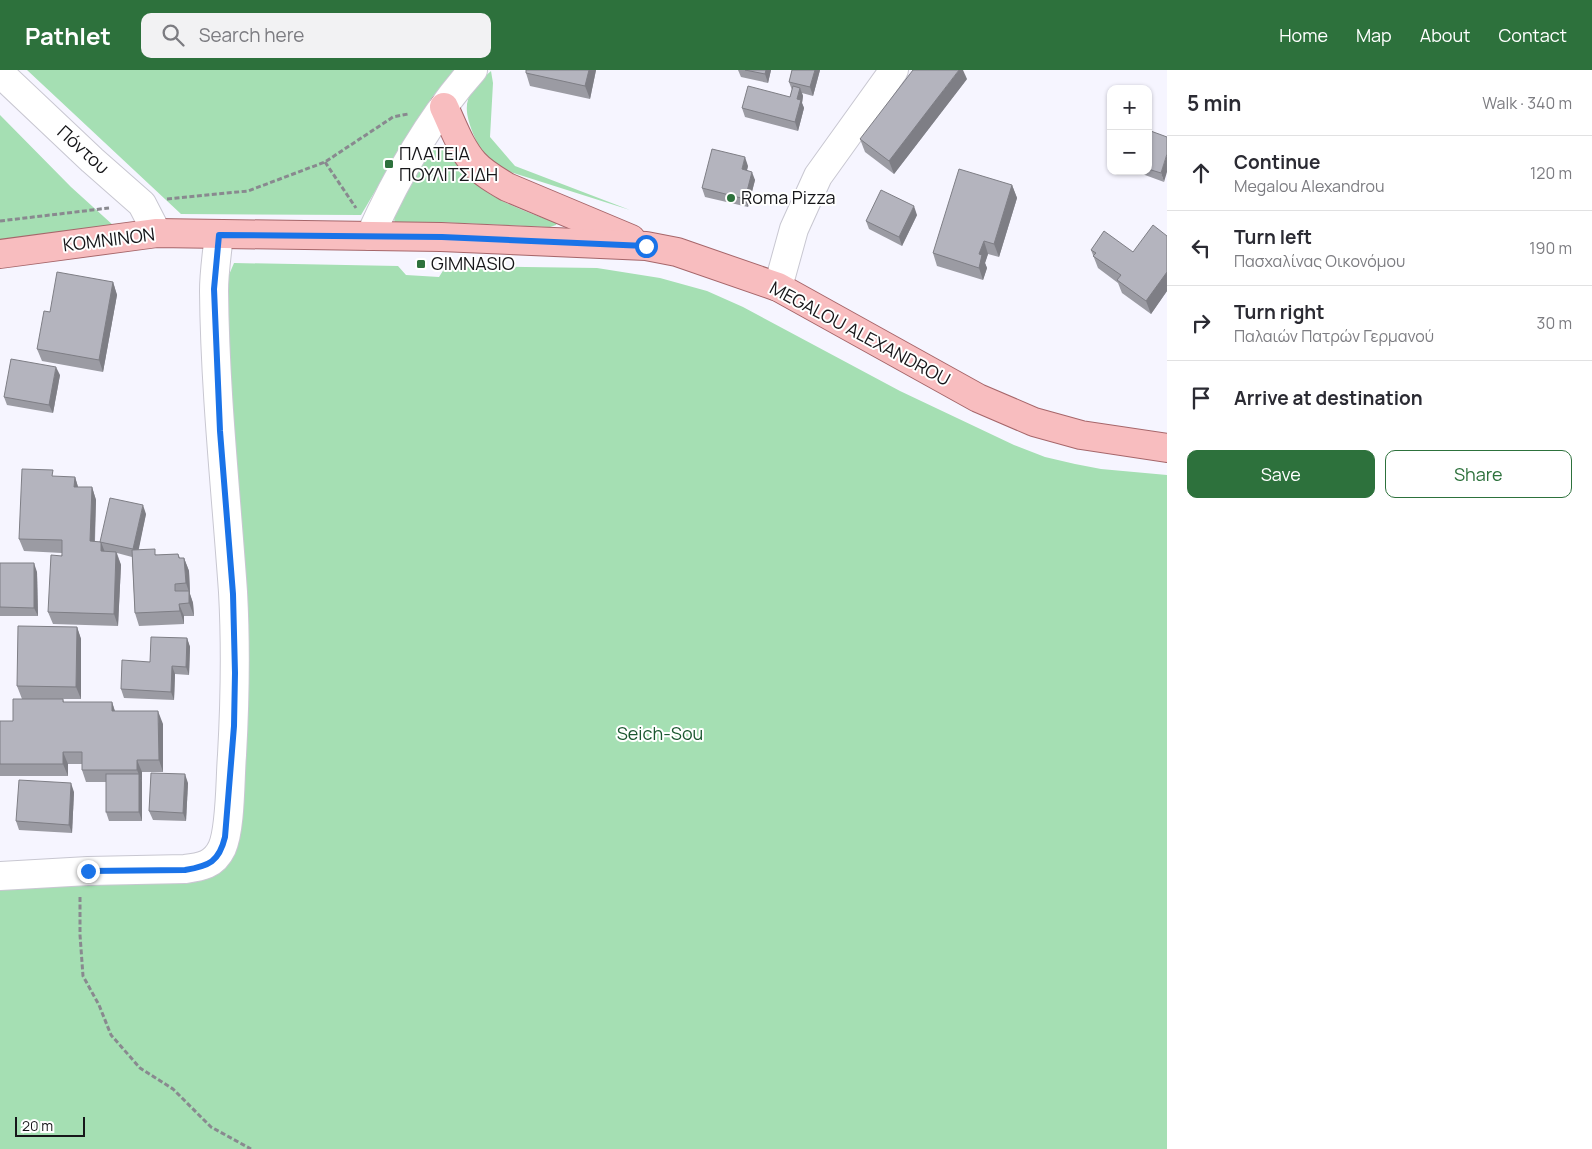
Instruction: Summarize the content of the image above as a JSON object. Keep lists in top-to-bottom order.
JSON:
{
  "streets": {
    "main road": ["KOMNINON", "MEGALOU ALEXANDROU"],
    "street": ["Πόντου"]
  },
  "crossings": [
    ["Πόντου", "KOMNINON"],
    ["KOMNINON", "MEGALOU ALEXANDROU"]
  ],
  "parks": ["Seich-Sou"],
  "places": {
    "transit": ["ΠΛΑΤΕΙΑ ΠΟΥΛΙΤΣΙΔΗ", "GIMNASIO"],
    "other": ["Roma Pizza"]
  },
  "scale_bar": "20 m",
  "page": {
    "header": "Pathlet",
    "search": "Search here",
    "nav": [
      "Home",
      "Map",
      "About",
      "Contact"
    ],
    "heading": ["5 min", "Walk · 340 m"],
    "map_buttons": ["+", "−"],
    "list": [
      ["Continue", "Megalou Alexandrou", "120 m"],
      ["Turn left", "Πασχαλίνας Οικονόμου", "190 m"],
      ["Turn right", "Παλαιών Πατρών Γερμανού", "30 m"],
      "Arrive at destination"
    ],
    "buttons": ["Save", "Share"],
    "scale": "20 m"
  }
}
